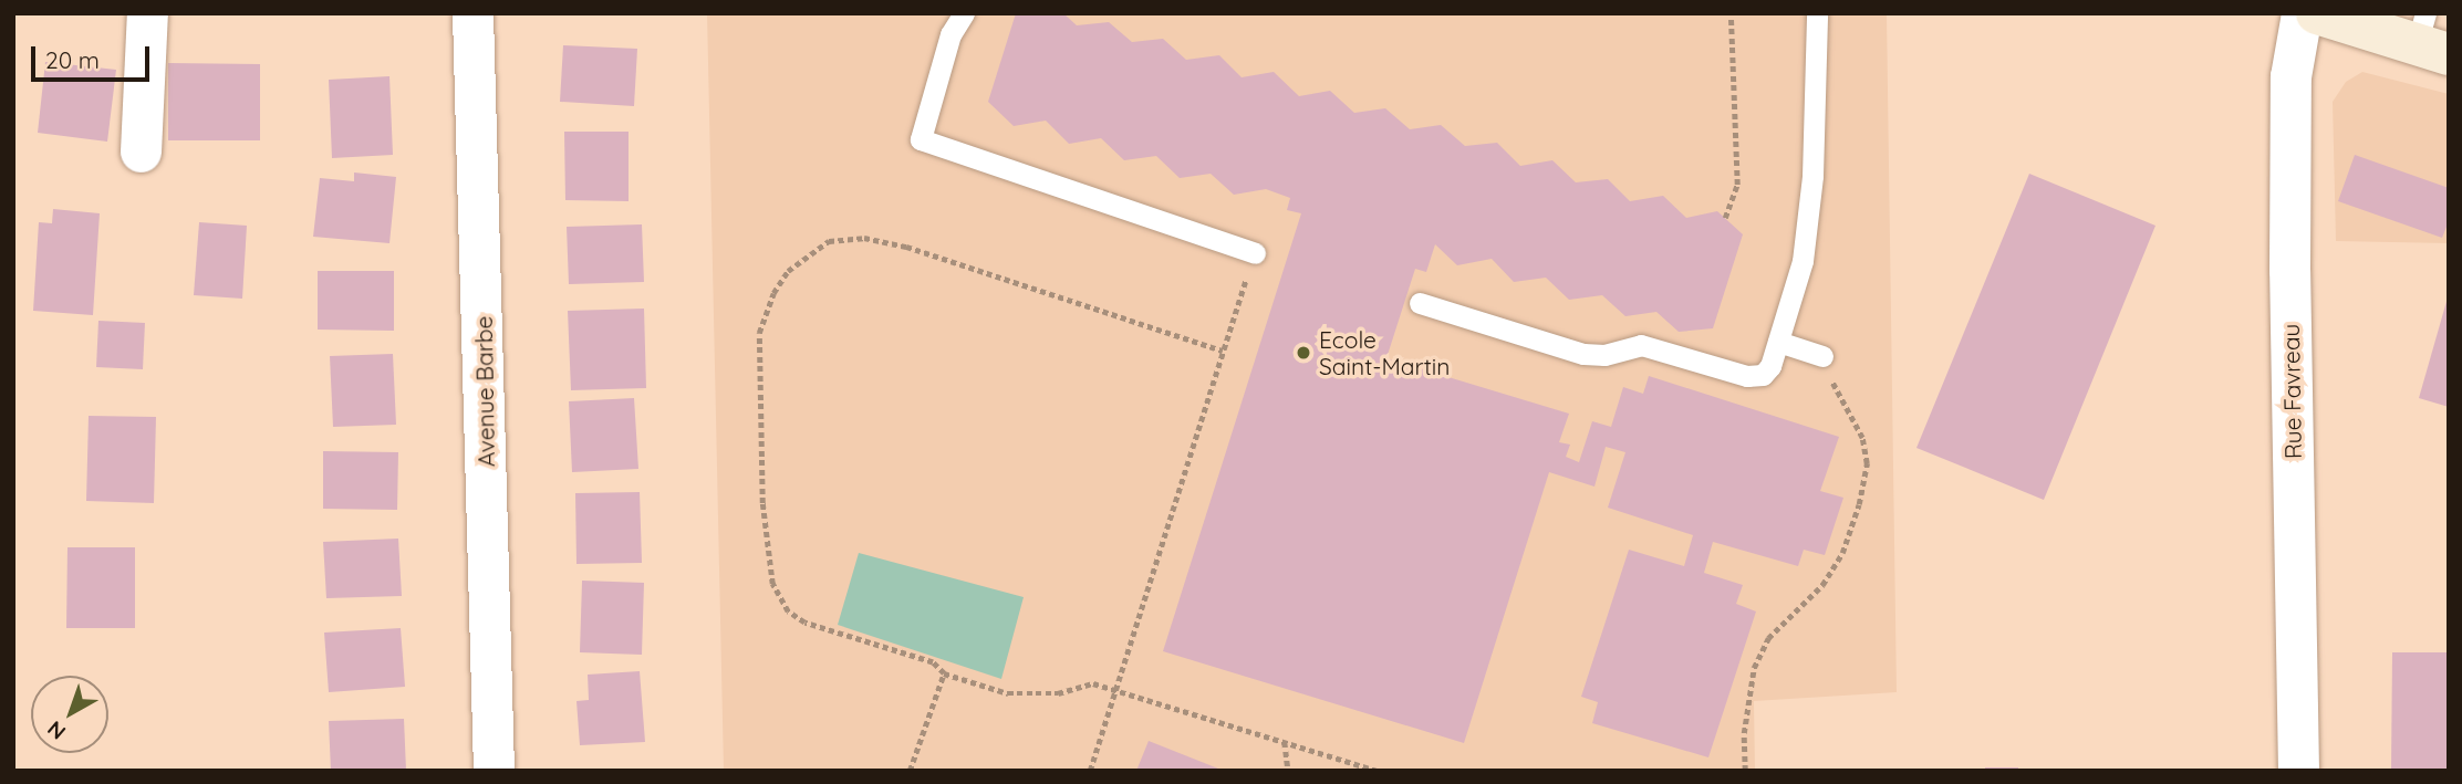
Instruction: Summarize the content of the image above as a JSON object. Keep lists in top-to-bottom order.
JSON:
{
  "streets": {
    "street": ["Avenue Barbe", "Rue Favreau"]
  },
  "places": ["Ecole Saint-Martin"],
  "scale_bar": "20 m",
  "north": "bottom left"
}
